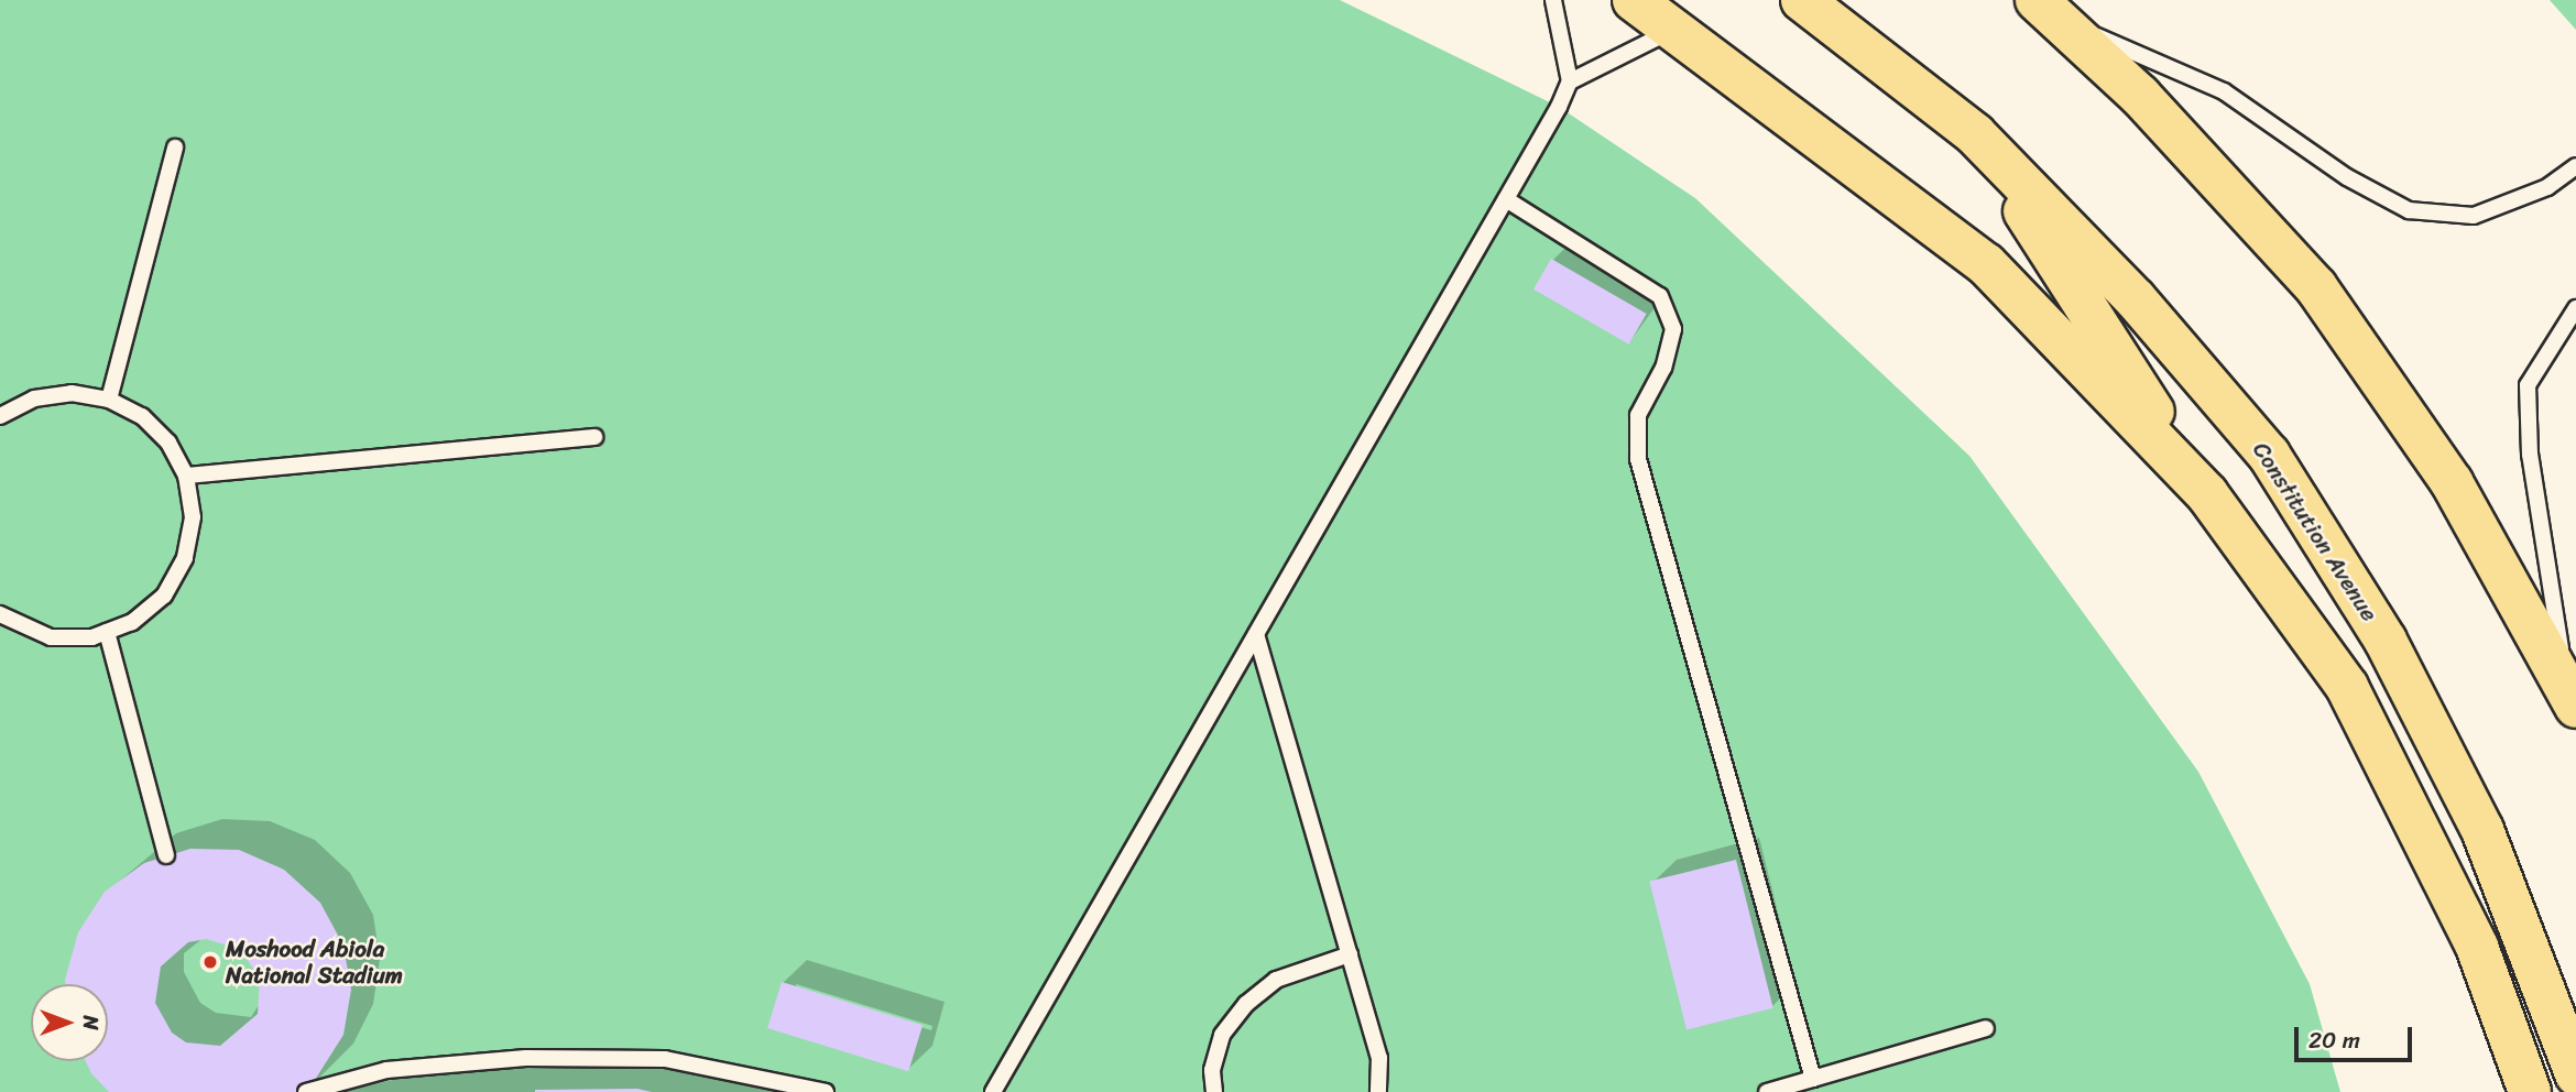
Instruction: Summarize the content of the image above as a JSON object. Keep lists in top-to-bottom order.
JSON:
{
  "streets": {
    "highway": ["Constitution Avenue"]
  },
  "places": ["Moshood Abiola National Stadium"],
  "scale_bar": "20 m",
  "north": "right"
}
